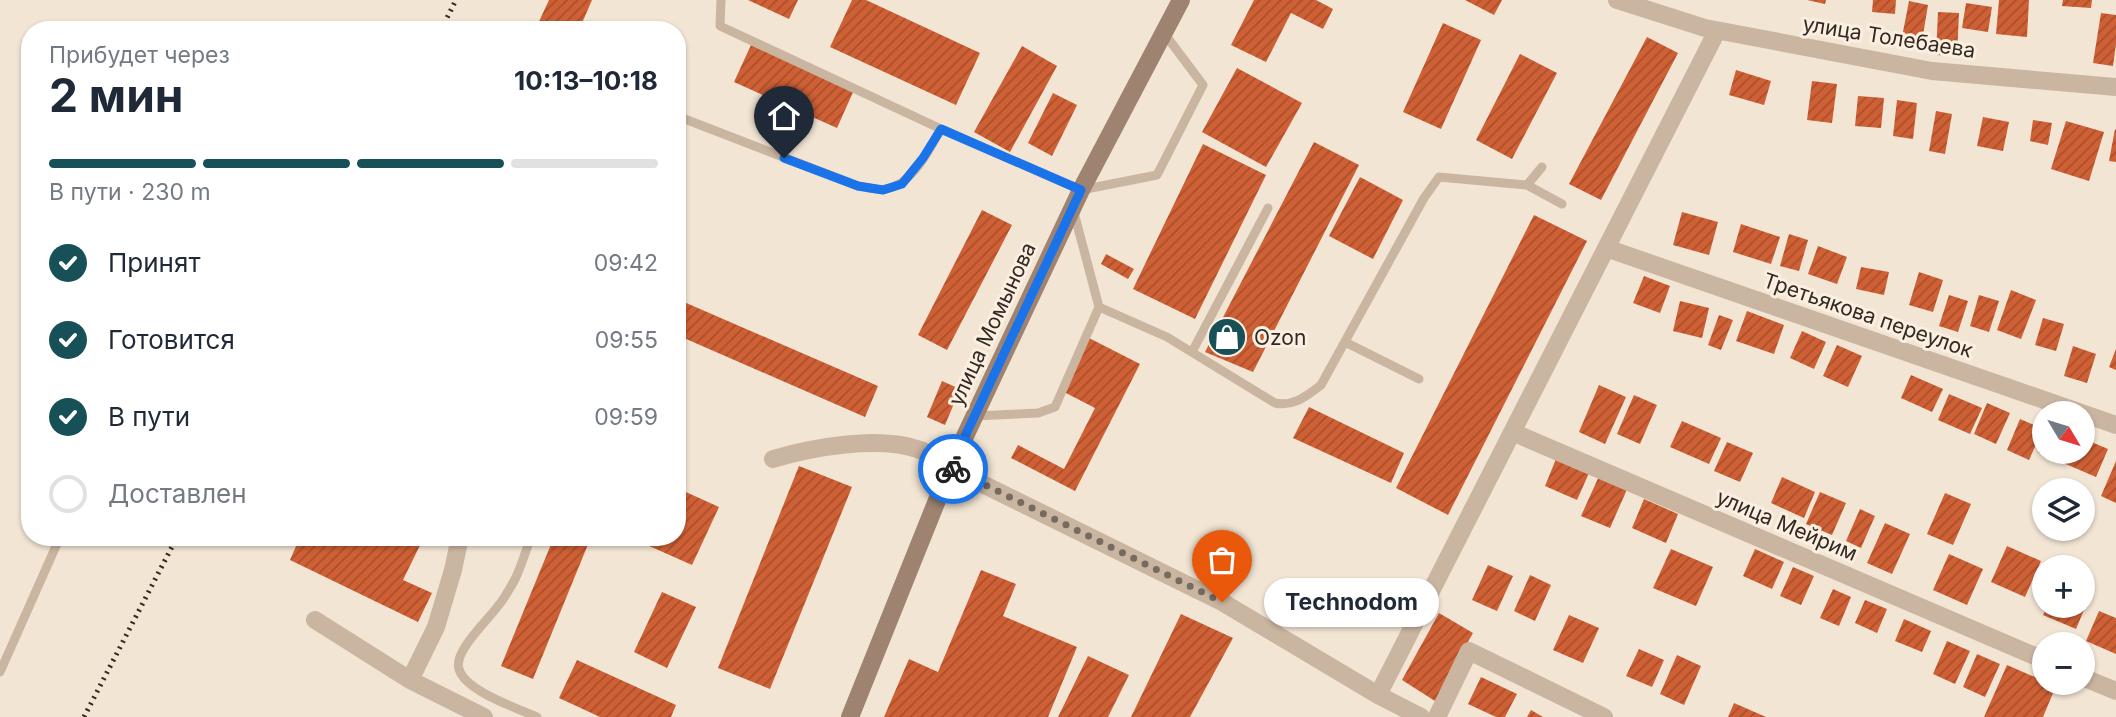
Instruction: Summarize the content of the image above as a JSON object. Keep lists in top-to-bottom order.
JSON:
{
  "streets": {
    "main road": ["улица Момынова"],
    "street": ["улица Толебаева", "Третьякова переулок", "улица Мейрим"]
  },
  "places": {
    "shop": ["Ozon"],
    "other": ["Technodom"]
  },
  "north": "bottom right",
  "page": {
    "heading": ["2 мин", "Прибудет через", "10:13–10:18"],
    "bar": "В пути · 230 m",
    "list": [
      ["Принят", "09:42"],
      ["Готовится", "09:55"],
      ["В пути", "09:59"],
      "Доставлен"
    ],
    "map_buttons": ["+", "−"],
    "bubble": "Technodom"
  }
}
